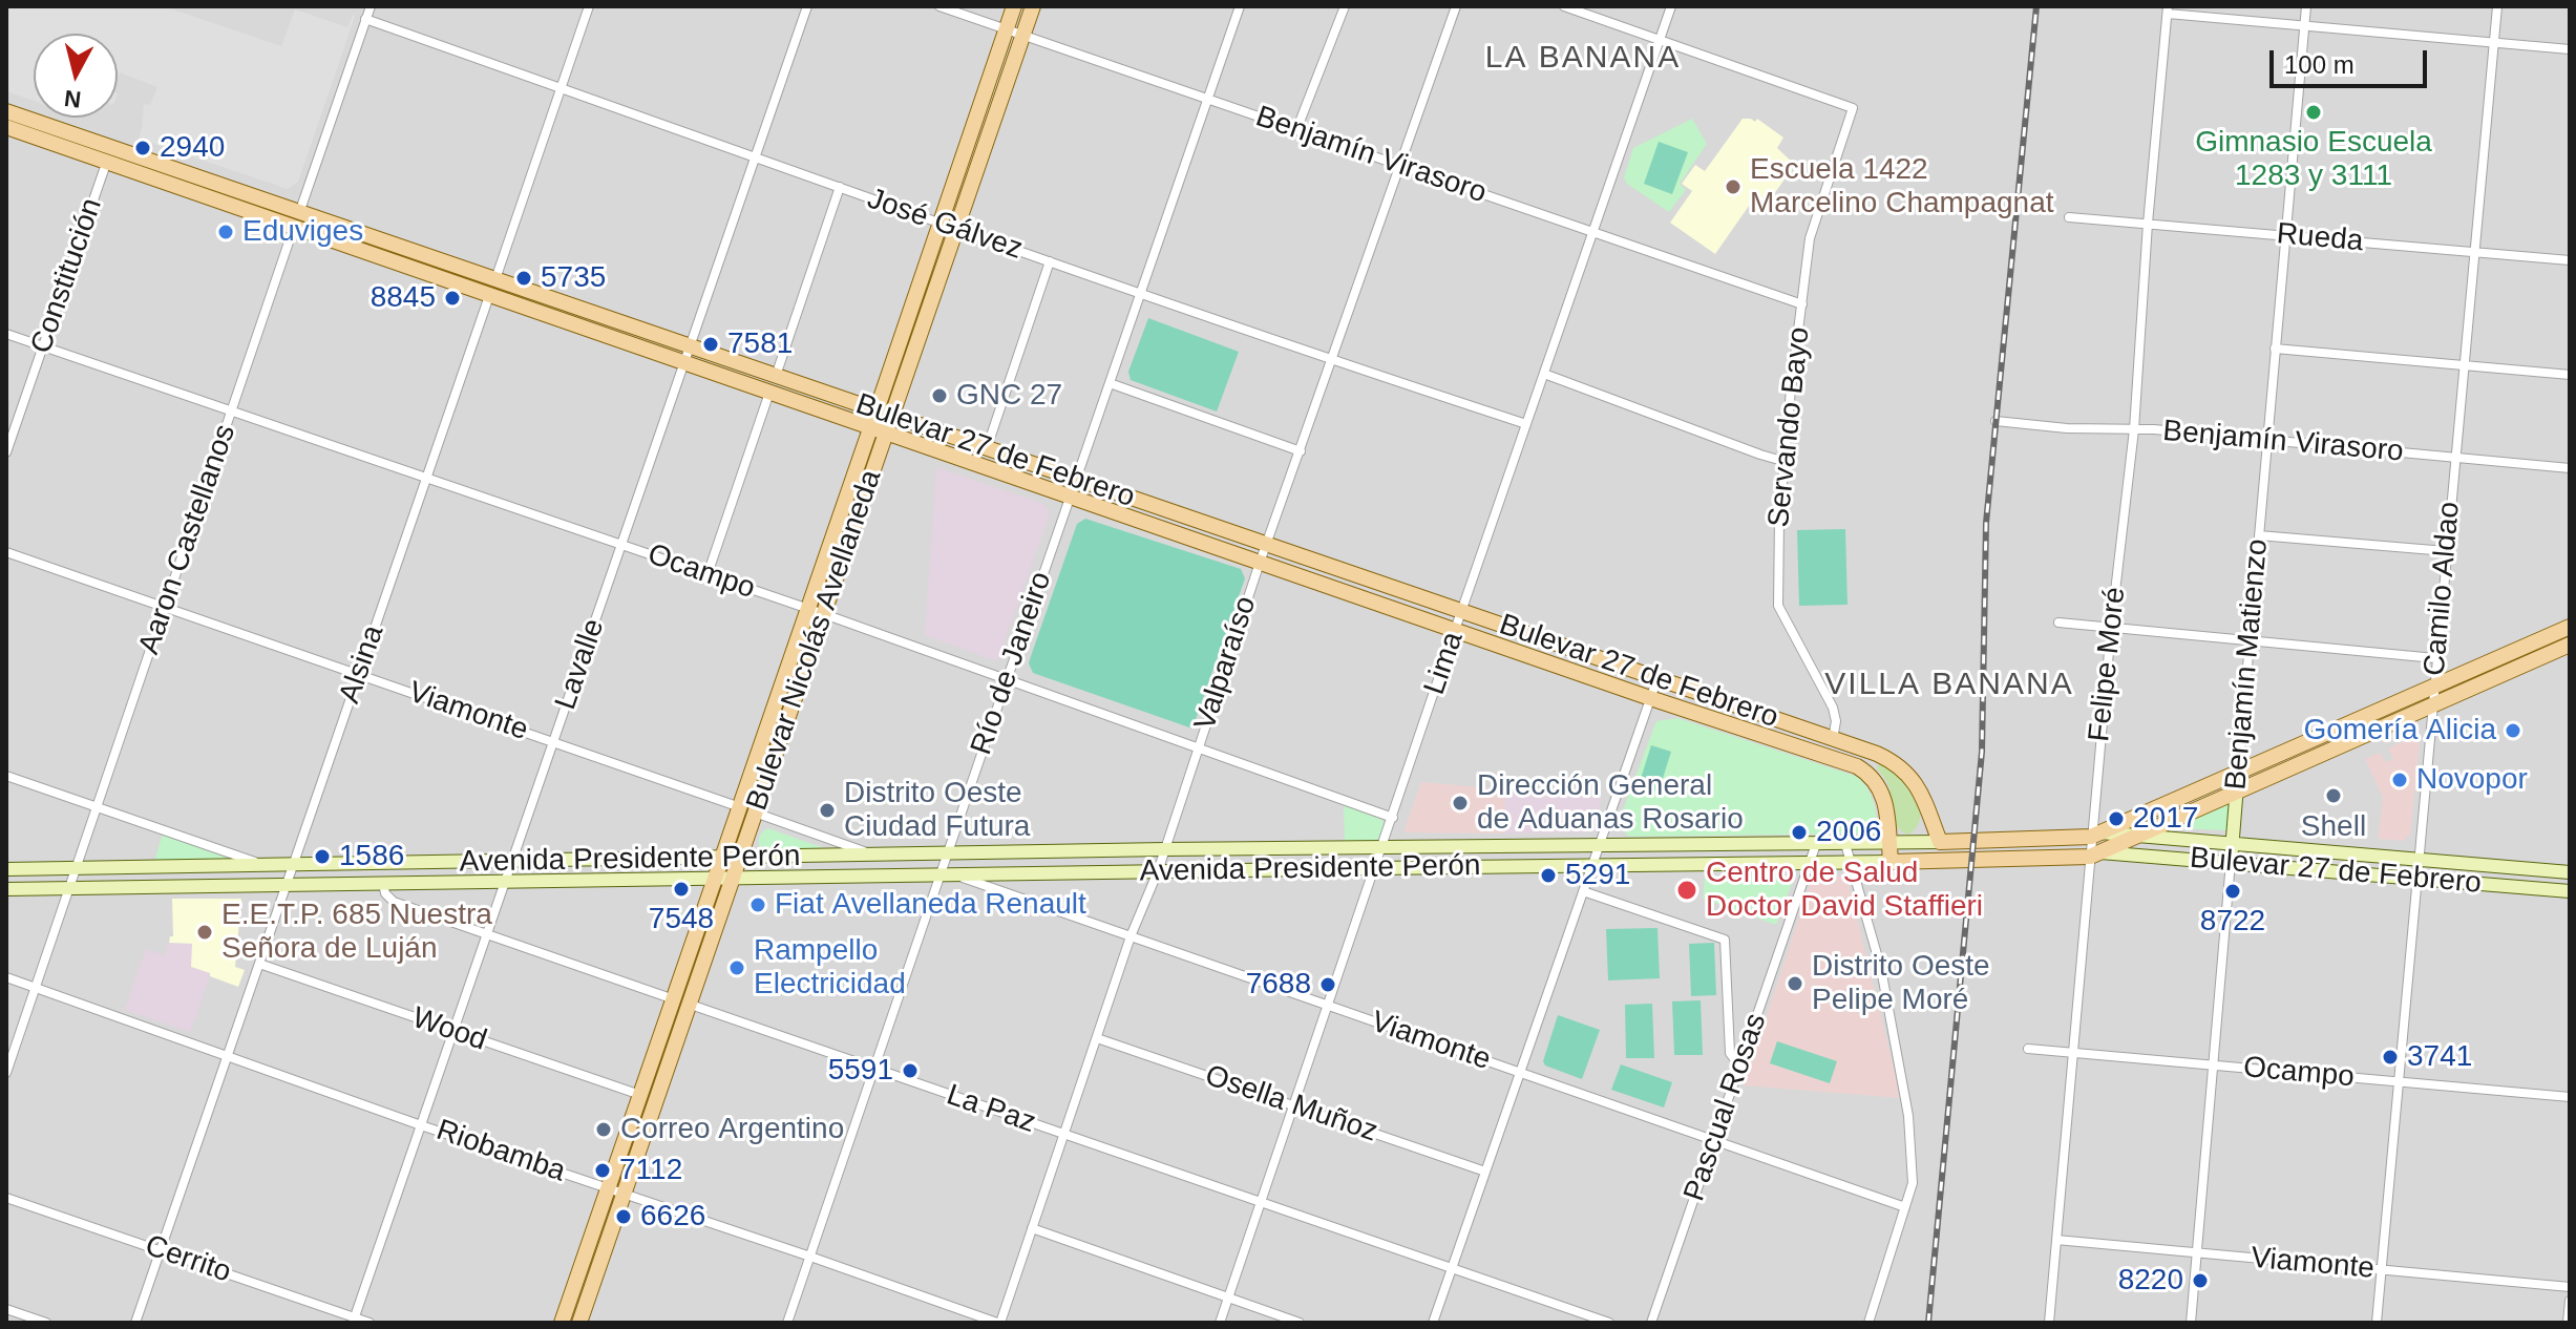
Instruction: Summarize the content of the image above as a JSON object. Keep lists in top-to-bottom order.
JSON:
{
  "streets": {
    "main road": [
      "Bulevar 27 de Febrero",
      "Bulevar Nicolás Avellaneda",
      "Benjamín Matienzo",
      "Avenida Presidente Perón"
    ],
    "street": [
      "Benjamín Virasoro",
      "José Gálvez",
      "Rueda",
      "Constitución",
      "Servando Bayo",
      "Aaron Castellanos",
      "Ocampo",
      "Camilo Aldao",
      "Río de Janeiro",
      "Valparaíso",
      "Lima",
      "Alsina",
      "Lavalle",
      "Felipe Moré",
      "Viamonte",
      "Wood",
      "Osella Muñoz",
      "Pascual Rosas",
      "La Paz",
      "Riobamba",
      "Cerrito"
    ]
  },
  "crossings": [
    ["Benjamín Virasoro", "Servando Bayo"],
    ["Benjamín Virasoro", "Camilo Aldao"],
    ["Benjamín Virasoro", "Bulevar Nicolás Avellaneda"],
    ["Benjamín Virasoro", "Río de Janeiro"],
    ["Benjamín Virasoro", "Valparaíso"],
    ["Benjamín Virasoro", "Lima"],
    ["Benjamín Virasoro", "Felipe Moré"],
    ["Benjamín Virasoro", "Benjamín Matienzo"],
    ["José Gálvez", "Aaron Castellanos"],
    ["José Gálvez", "Bulevar Nicolás Avellaneda"],
    ["José Gálvez", "Río de Janeiro"],
    ["José Gálvez", "Valparaíso"],
    ["José Gálvez", "Lima"],
    ["José Gálvez", "Alsina"],
    ["José Gálvez", "Lavalle"],
    ["Rueda", "Camilo Aldao"],
    ["Rueda", "Felipe Moré"],
    ["Rueda", "Benjamín Matienzo"],
    ["Constitución", "Bulevar 27 de Febrero"],
    ["Constitución", "Ocampo"],
    ["Servando Bayo", "Bulevar 27 de Febrero"],
    ["Servando Bayo", "Lima"],
    ["Bulevar 27 de Febrero", "Aaron Castellanos"],
    ["Bulevar 27 de Febrero", "Camilo Aldao"],
    ["Bulevar 27 de Febrero", "Bulevar Nicolás Avellaneda"],
    ["Bulevar 27 de Febrero", "Río de Janeiro"],
    ["Bulevar 27 de Febrero", "Valparaíso"],
    ["Bulevar 27 de Febrero", "Lima"],
    ["Bulevar 27 de Febrero", "Alsina"],
    ["Bulevar 27 de Febrero", "Lavalle"],
    ["Bulevar 27 de Febrero", "Felipe Moré"],
    ["Bulevar 27 de Febrero", "Benjamín Matienzo"],
    ["Bulevar 27 de Febrero", "Avenida Presidente Perón"],
    ["Aaron Castellanos", "Ocampo"],
    ["Aaron Castellanos", "Viamonte"],
    ["Aaron Castellanos", "Avenida Presidente Perón"],
    ["Aaron Castellanos", "Riobamba"],
    ["Ocampo", "Camilo Aldao"],
    ["Ocampo", "Bulevar Nicolás Avellaneda"],
    ["Ocampo", "Río de Janeiro"],
    ["Ocampo", "Valparaíso"],
    ["Ocampo", "Lima"],
    ["Ocampo", "Alsina"],
    ["Ocampo", "Lavalle"],
    ["Ocampo", "Felipe Moré"],
    ["Ocampo", "Benjamín Matienzo"],
    ["Camilo Aldao", "Viamonte"],
    ["Camilo Aldao", "Avenida Presidente Perón"],
    ["Bulevar Nicolás Avellaneda", "Viamonte"],
    ["Bulevar Nicolás Avellaneda", "Avenida Presidente Perón"],
    ["Bulevar Nicolás Avellaneda", "Wood"],
    ["Bulevar Nicolás Avellaneda", "La Paz"],
    ["Bulevar Nicolás Avellaneda", "Riobamba"],
    ["Río de Janeiro", "Avenida Presidente Perón"],
    ["Río de Janeiro", "La Paz"],
    ["Río de Janeiro", "Riobamba"],
    ["Valparaíso", "Viamonte"],
    ["Valparaíso", "Avenida Presidente Perón"],
    ["Valparaíso", "Osella Muñoz"],
    ["Valparaíso", "La Paz"],
    ["Valparaíso", "Riobamba"],
    ["Lima", "Viamonte"],
    ["Lima", "Avenida Presidente Perón"],
    ["Lima", "Osella Muñoz"],
    ["Lima", "La Paz"],
    ["Alsina", "Viamonte"],
    ["Alsina", "Avenida Presidente Perón"],
    ["Alsina", "Wood"],
    ["Alsina", "Riobamba"],
    ["Alsina", "Cerrito"],
    ["Lavalle", "Viamonte"],
    ["Lavalle", "Avenida Presidente Perón"],
    ["Lavalle", "Wood"],
    ["Lavalle", "La Paz"],
    ["Lavalle", "Riobamba"],
    ["Lavalle", "Cerrito"],
    ["Felipe Moré", "Viamonte"],
    ["Felipe Moré", "Avenida Presidente Perón"],
    ["Benjamín Matienzo", "Viamonte"],
    ["Benjamín Matienzo", "Avenida Presidente Perón"],
    ["Viamonte", "Avenida Presidente Perón"],
    ["Viamonte", "Pascual Rosas"],
    ["Avenida Presidente Perón", "Pascual Rosas"],
    ["Avenida Presidente Perón", "La Paz"]
  ],
  "districts": ["LA BANANA", "VILLA BANANA"],
  "places": [
    "Gimnasio Escuela 1283 y 3111",
    "2940",
    "Escuela 1422 Marcelino Champagnat",
    "Eduviges",
    "5735",
    "8845",
    "7581",
    "GNC 27",
    "Gomería Alicia",
    "Novopor",
    "Shell",
    "Dirección General de Aduanas Rosario",
    "Distrito Oeste Ciudad Futura",
    "2017",
    "2006",
    "1586",
    "5291",
    "7548",
    "Centro de Salud Doctor David Staffieri",
    "8722",
    "Fiat Avellaneda Renault",
    "E.E.T.P. 685 Nuestra Señora de Luján",
    "Rampello Electricidad",
    "Distrito Oeste Pelipe Moré",
    "7688",
    "3741",
    "5591",
    "Correo Argentino",
    "7112",
    "6626",
    "8220"
  ],
  "scale_bar": "100 m",
  "north": "bottom"
}
